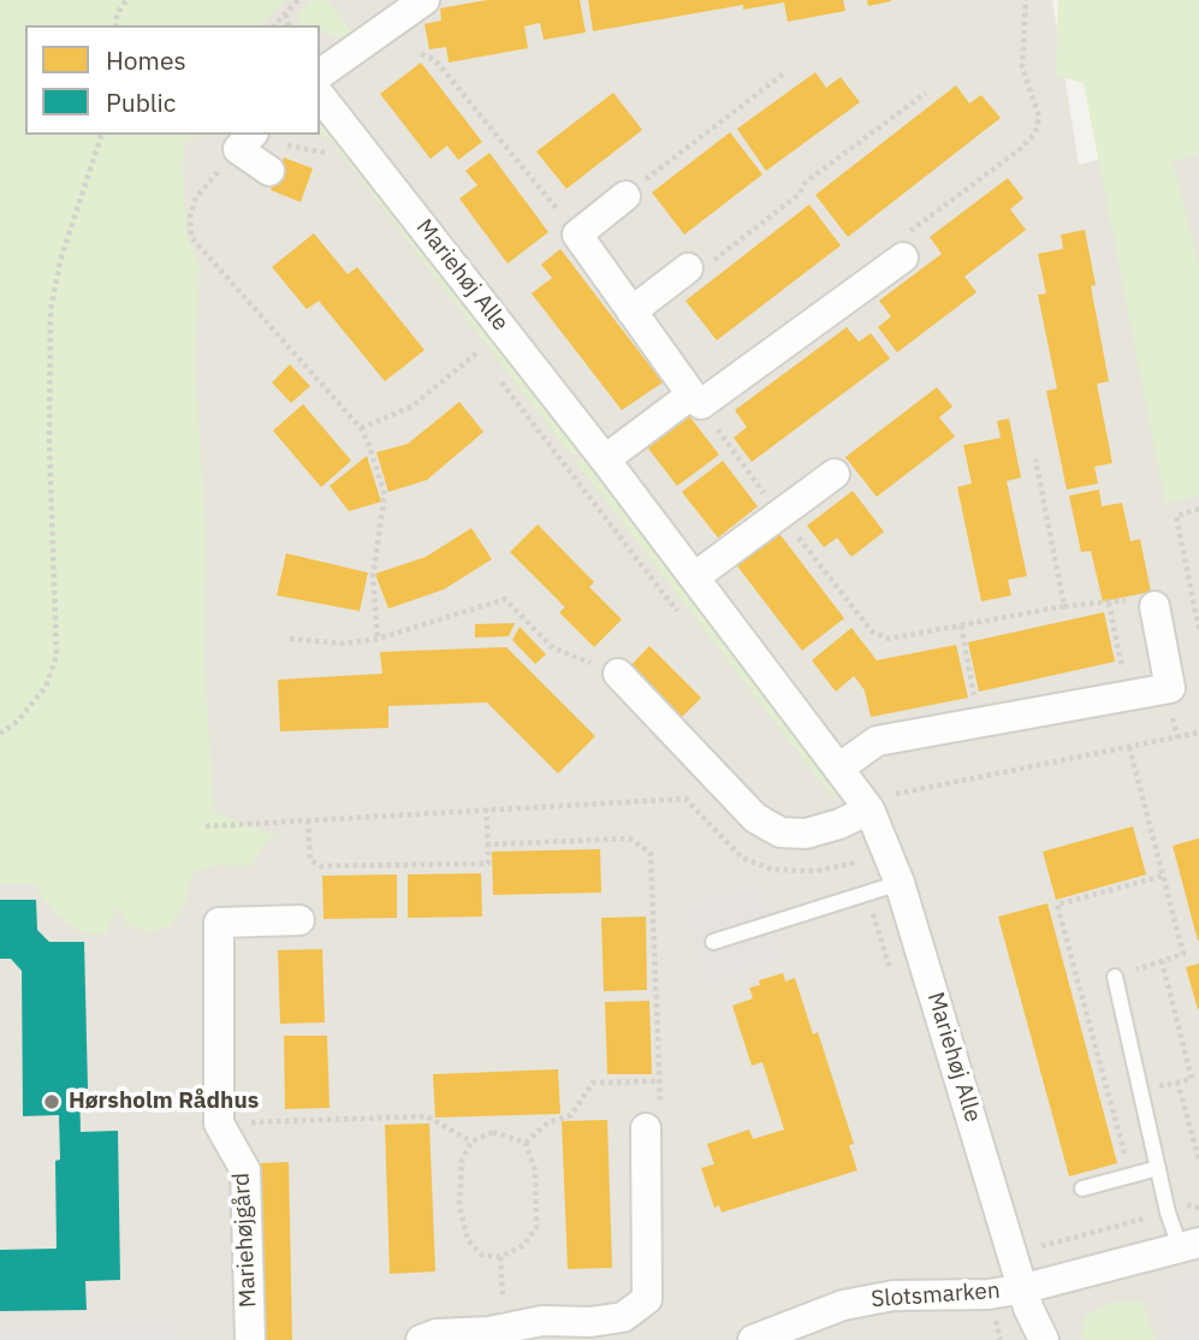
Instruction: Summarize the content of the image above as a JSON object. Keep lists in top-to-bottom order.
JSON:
{
  "streets": {
    "street": ["Mariehøj Alle", "Mariehøjgård", "Slotsmarken"]
  },
  "crossings": [
    ["Mariehøj Alle", "Slotsmarken"]
  ],
  "places": ["Hørsholm Rådhus"],
  "legend": ["Homes", "Public"]
}
